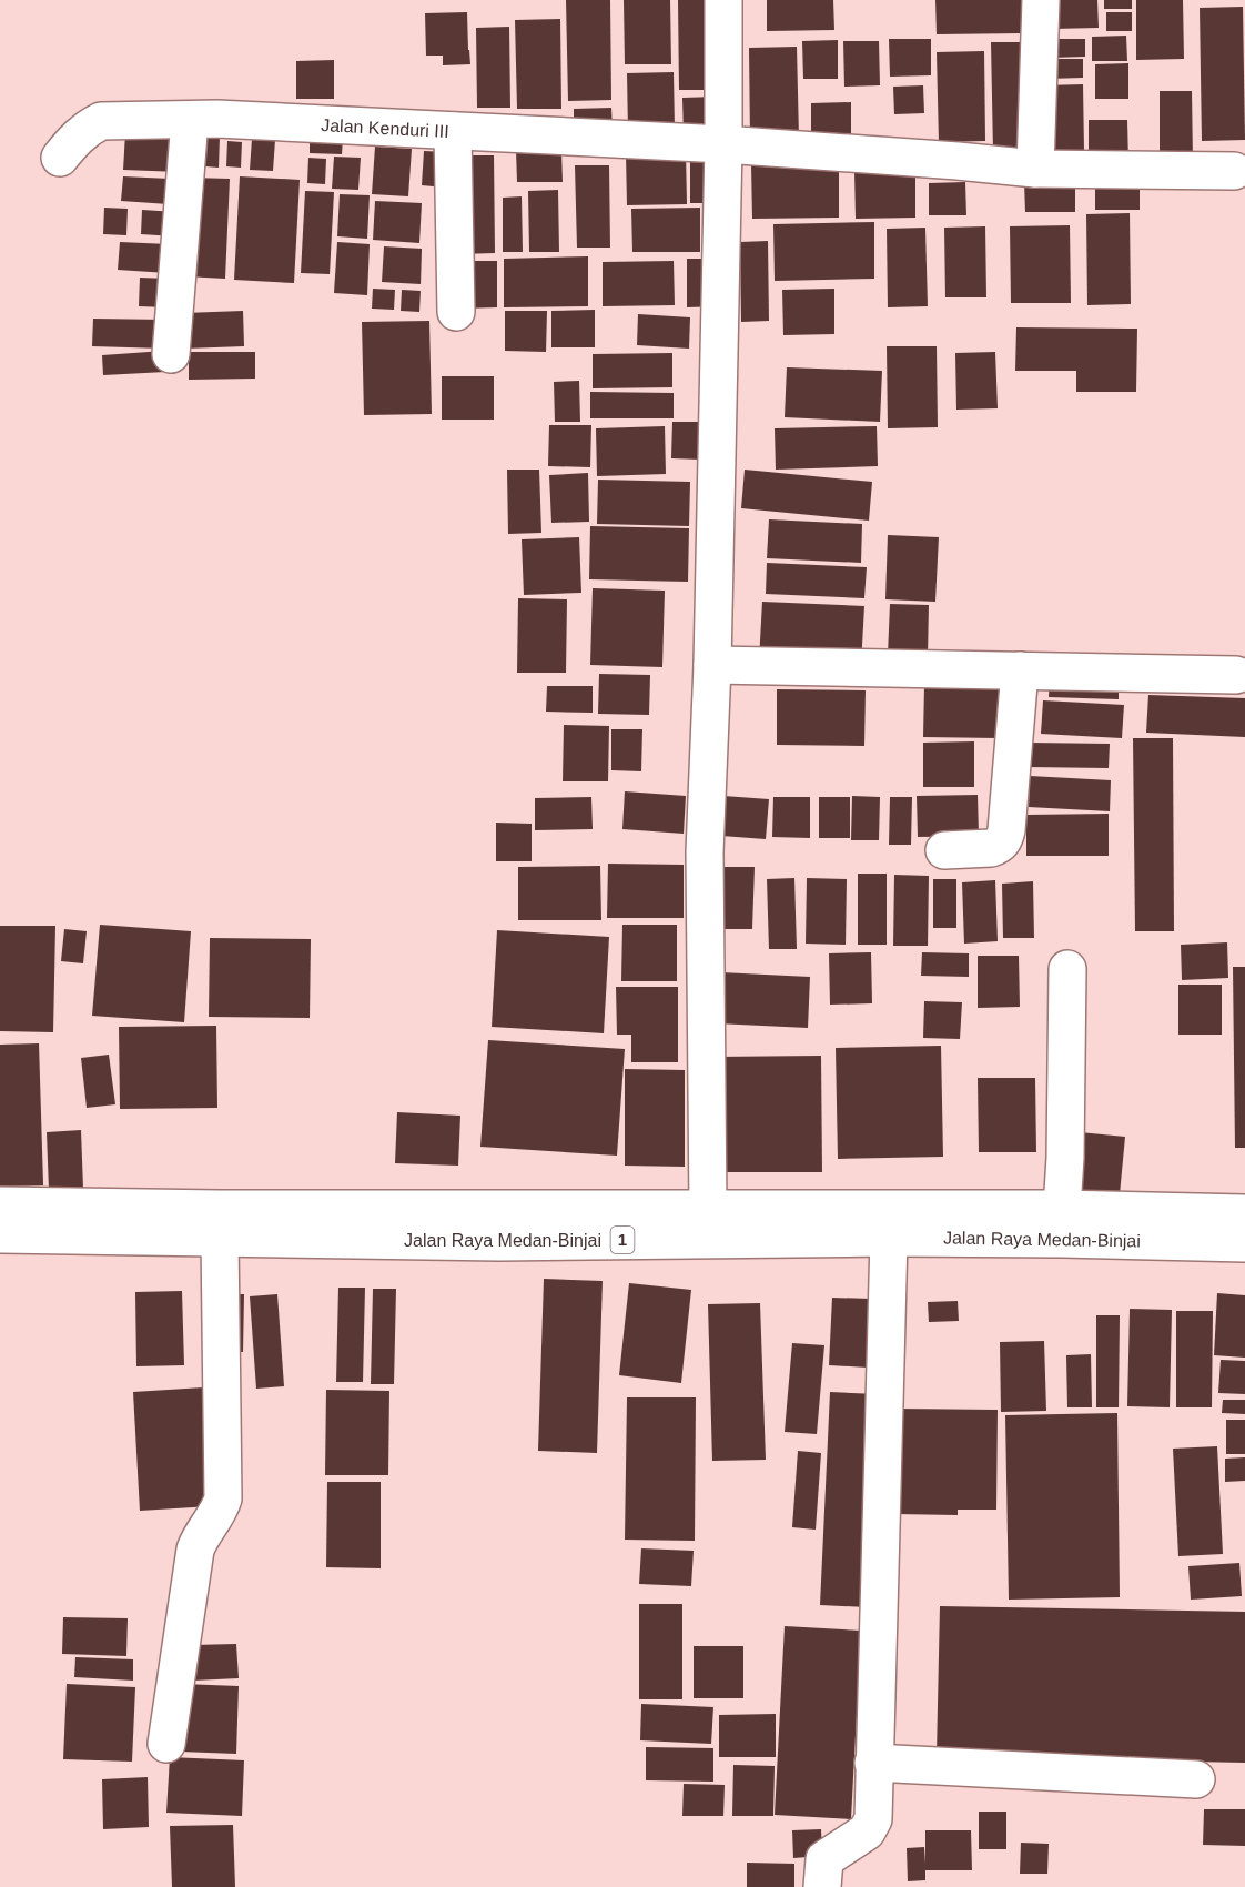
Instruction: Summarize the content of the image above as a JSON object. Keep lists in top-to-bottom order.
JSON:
{
  "streets": {
    "main road": ["Jalan Kenduri III", "Jalan Raya Medan-Binjai", "1"]
  }
}
